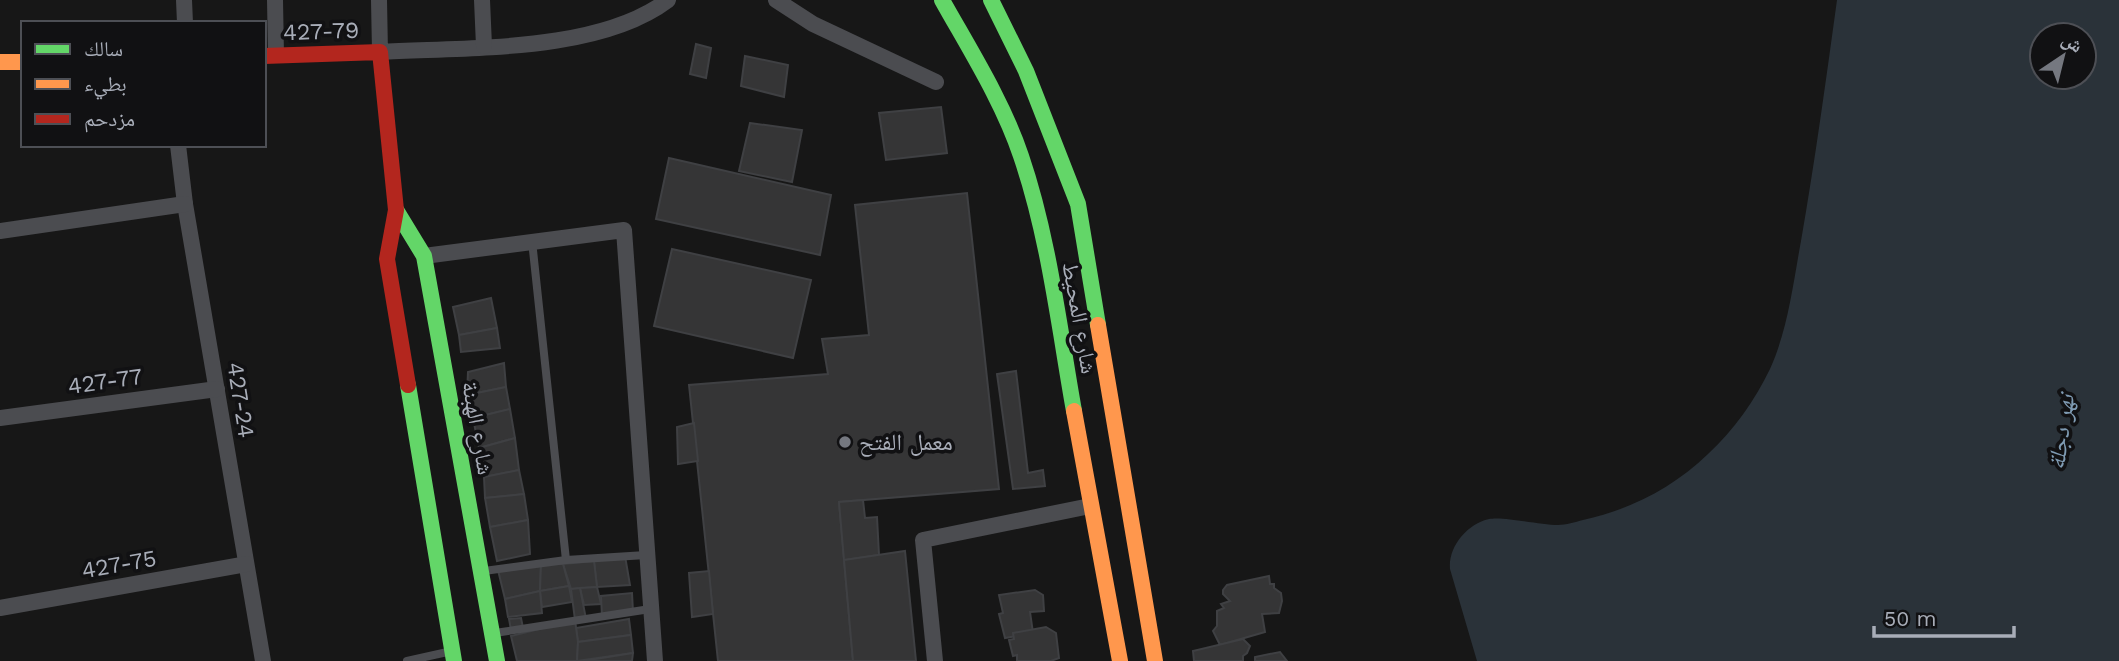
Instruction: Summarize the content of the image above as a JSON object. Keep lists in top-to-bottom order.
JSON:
{
  "streets": {
    "main road": ["427-79", "شارع المحيط", "شارع الهبنة"],
    "street": ["427-77", "427-24", "427-75"]
  },
  "crossings": [
    ["427-79", "شارع الهبنة"],
    ["427-77", "427-24"],
    ["427-24", "427-75"]
  ],
  "water": ["نهر دجلة"],
  "places": ["معمل الفتح"],
  "legend": ["سالك", "بطيء", "مزدحم"],
  "scale_bar": "50 m",
  "north": "top right"
}
